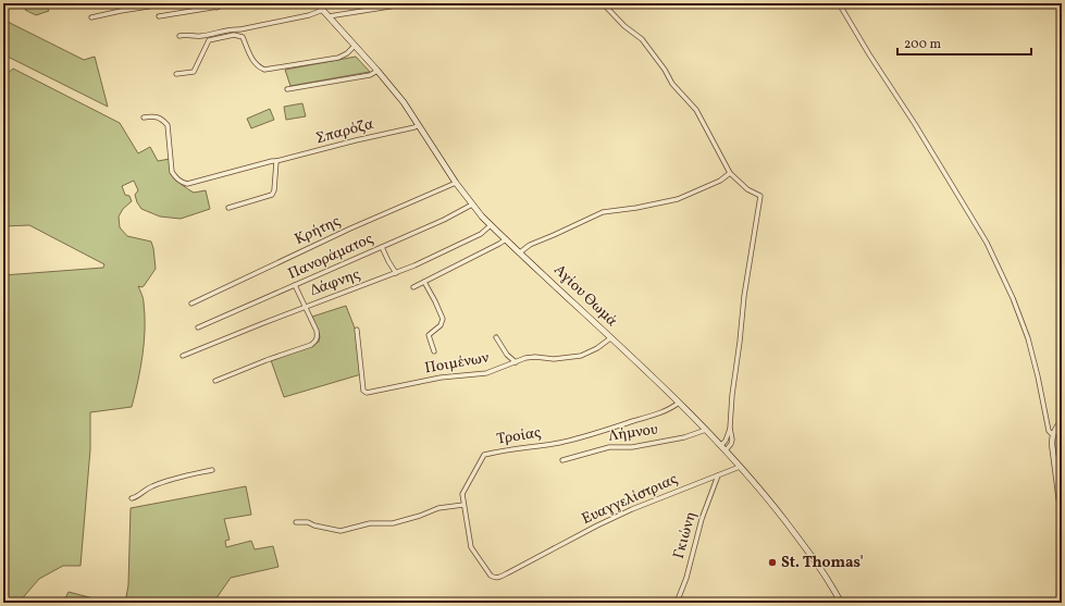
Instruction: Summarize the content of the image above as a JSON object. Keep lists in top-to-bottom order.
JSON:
{
  "streets": {
    "main road": ["Αγίου Θωμά"],
    "street": [
      "Σπαρόζα",
      "Κρήτης",
      "Πανοράματος",
      "Δάφνης",
      "Ποιμένων",
      "Λήμνου",
      "Τροίας",
      "Ευαγγελίστριας",
      "Γκιώνη"
    ]
  },
  "crossings": [
    ["Σπαρόζα", "Αγίου Θωμά"],
    ["Κρήτης", "Αγίου Θωμά"],
    ["Πανοράματος", "Αγίου Θωμά"],
    ["Δάφνης", "Αγίου Θωμά"],
    ["Αγίου Θωμά", "Ποιμένων"],
    ["Αγίου Θωμά", "Λήμνου"],
    ["Αγίου Θωμά", "Τροίας"],
    ["Αγίου Θωμά", "Ευαγγελίστριας"],
    ["Τροίας", "Ευαγγελίστριας"],
    ["Ευαγγελίστριας", "Γκιώνη"]
  ],
  "places": ["St. Thomas'"],
  "scale_bar": "200 m"
}
